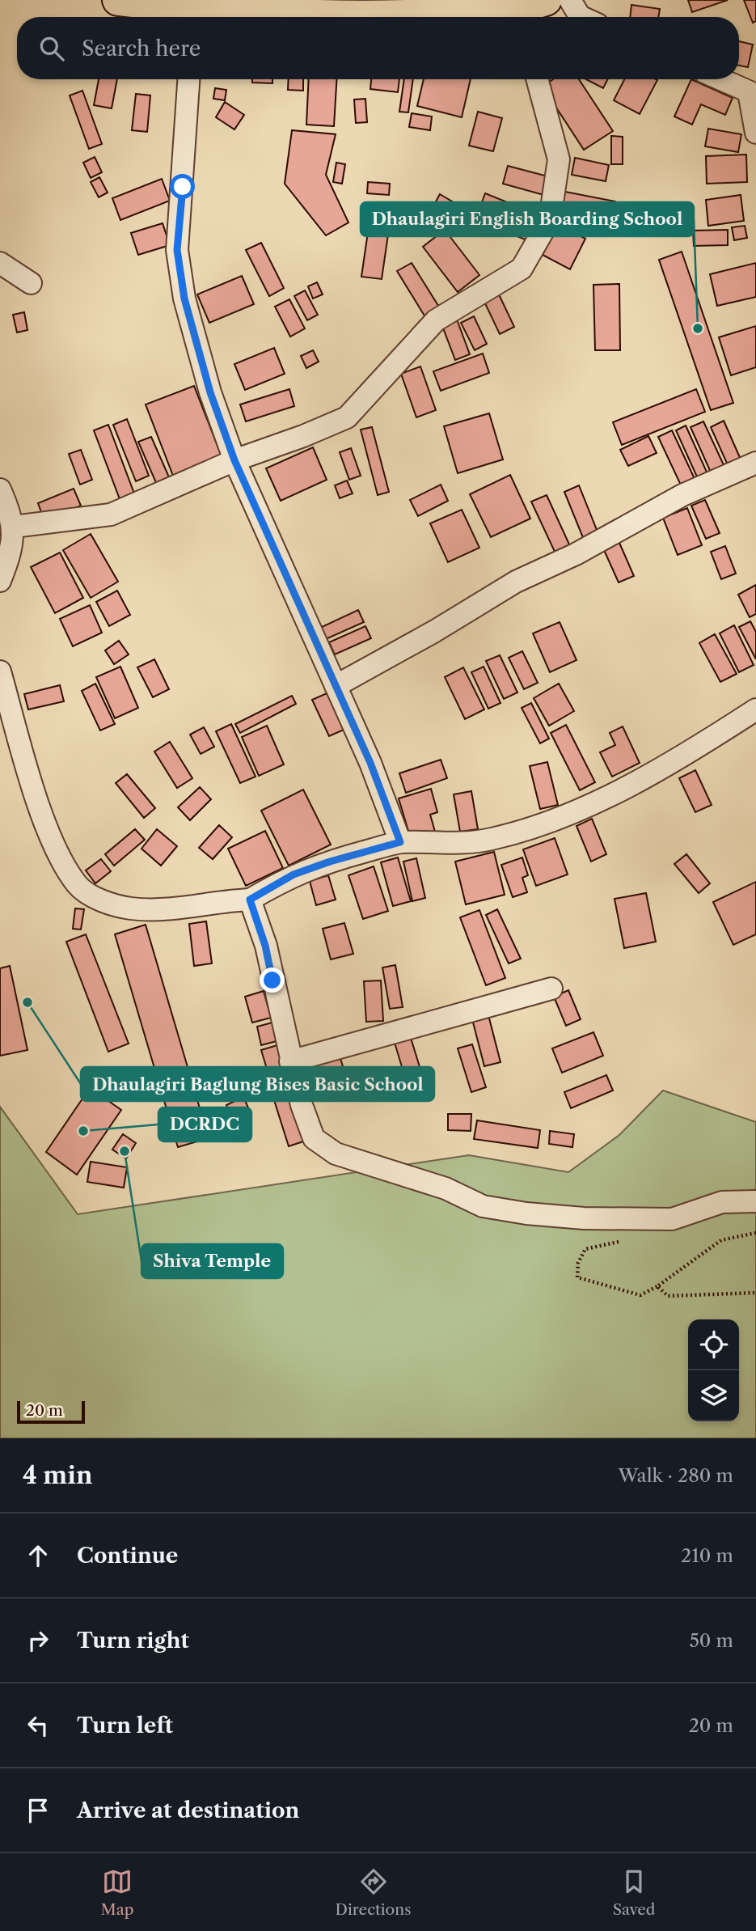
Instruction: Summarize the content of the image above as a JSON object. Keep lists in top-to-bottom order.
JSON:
{
  "places": [
    "Dhaulagiri English Boarding School",
    "Dhaulagiri Baglung Bises Basic School",
    "DCRDC",
    "Shiva Temple"
  ],
  "scale_bar": "20 m",
  "page": {
    "search": "Search here",
    "scale": "20 m",
    "heading": ["4 min", "Walk · 280 m"],
    "list": [
      ["Continue", "210 m"],
      ["Turn right", "50 m"],
      ["Turn left", "20 m"],
      "Arrive at destination"
    ],
    "nav": ["Map", "Directions", "Saved"]
  }
}
